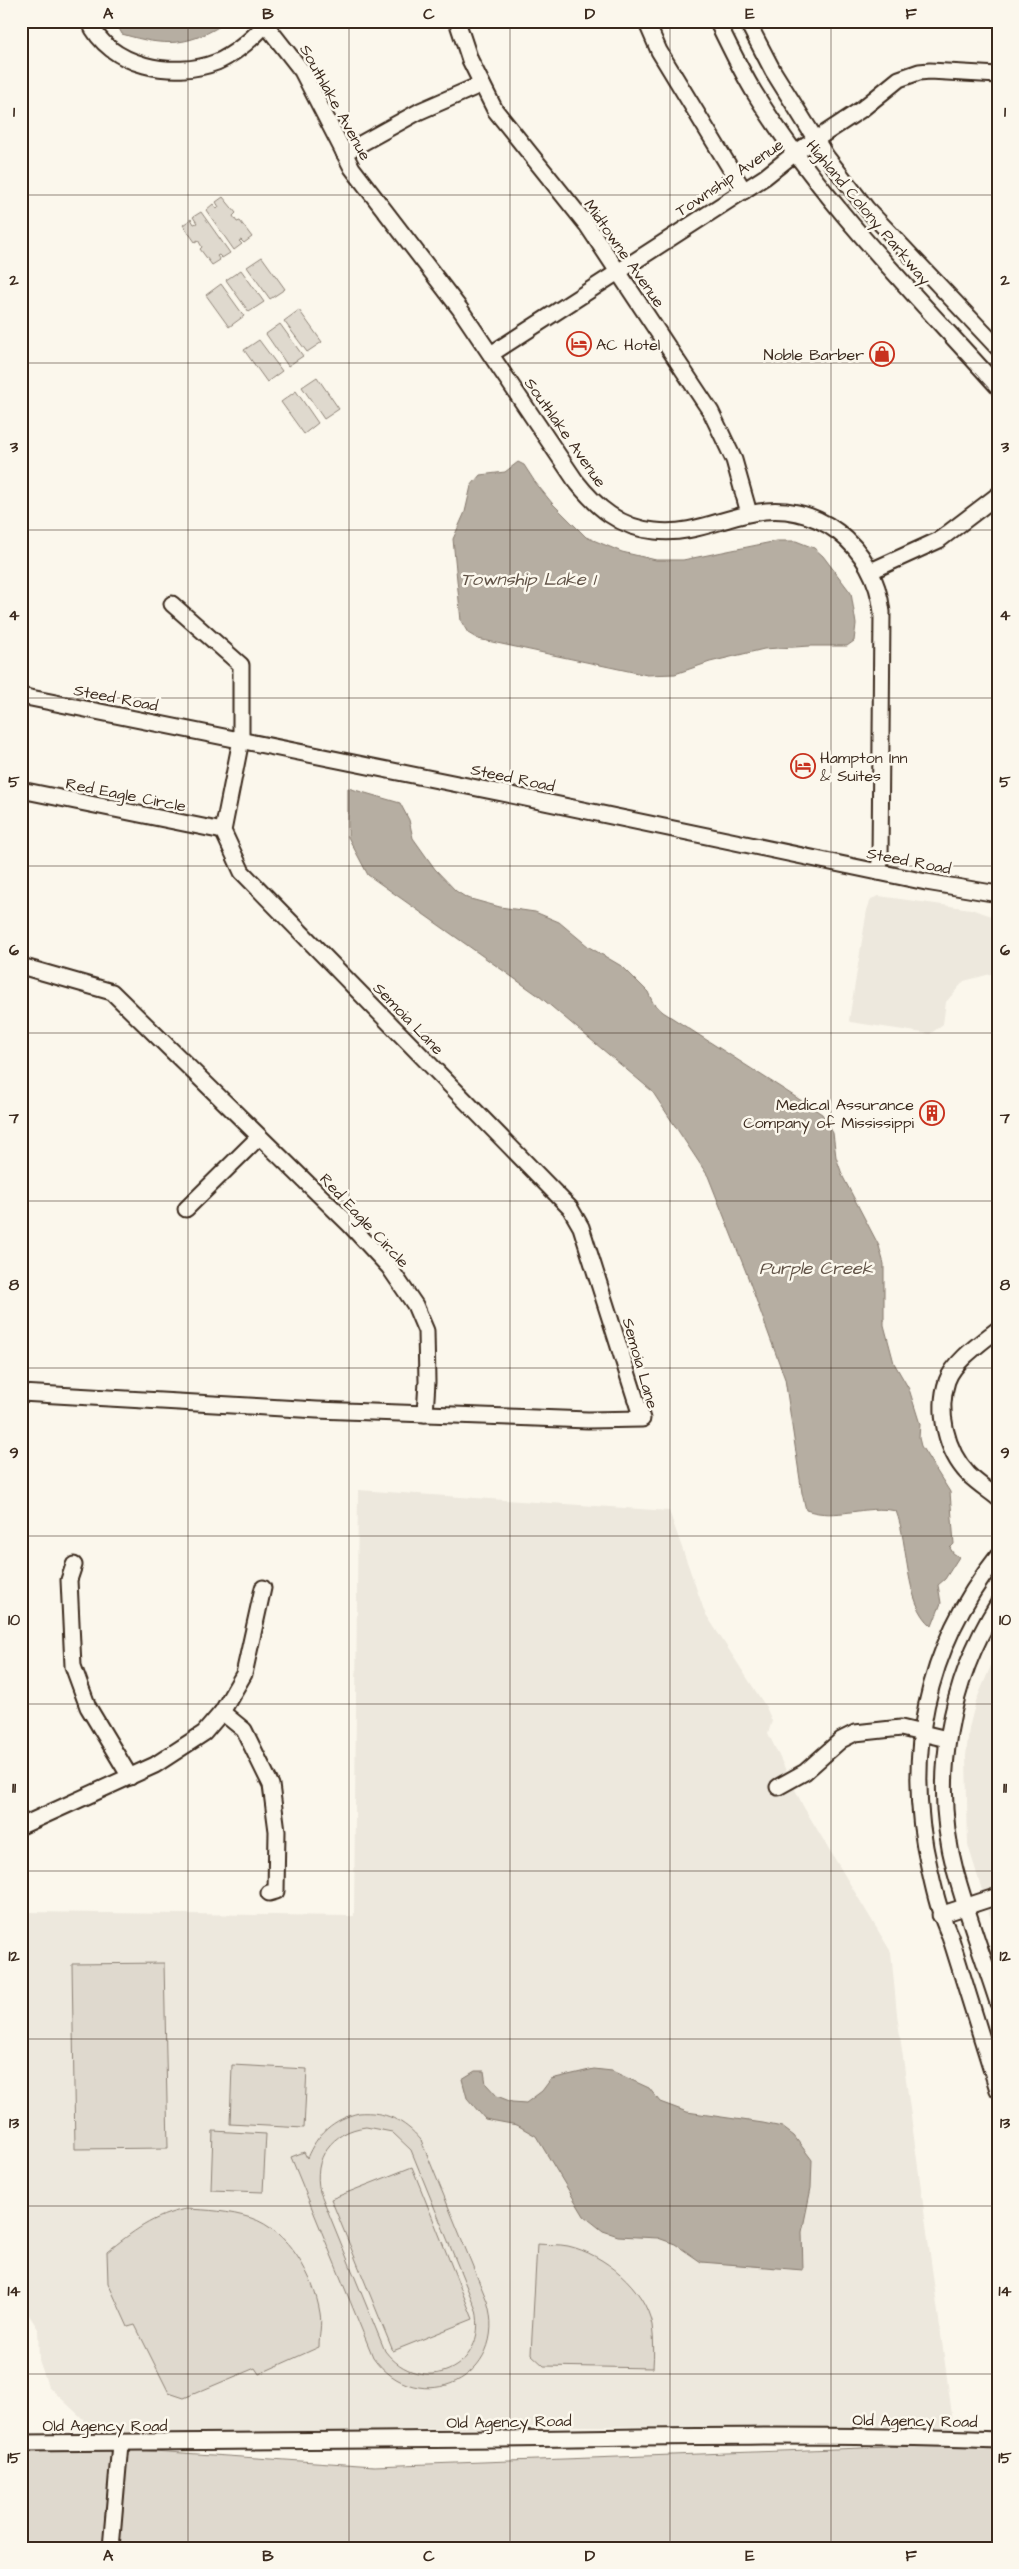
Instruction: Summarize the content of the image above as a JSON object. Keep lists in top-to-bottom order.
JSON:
{
  "streets": {
    "street": [
      "Southlake Avenue",
      "Township Avenue",
      "Highland Colony Parkway",
      "Midtowne Avenue",
      "Steed Road",
      "Red Eagle Circle",
      "Semoia Lane",
      "Old Agency Road"
    ]
  },
  "crossings": [
    ["Southlake Avenue", "Township Avenue"],
    ["Southlake Avenue", "Midtowne Avenue"],
    ["Southlake Avenue", "Steed Road"],
    ["Township Avenue", "Highland Colony Parkway"],
    ["Township Avenue", "Midtowne Avenue"],
    ["Red Eagle Circle", "Semoia Lane"]
  ],
  "water": ["Township Lake 1", "Purple Creek"],
  "places": {
    "hotel": ["AC Hotel", "Hampton Inn & Suites"],
    "shop": ["Noble Barber"],
    "building": ["Medical Assurance Company of Mississippi"]
  },
  "grid": {
    "columns": [
      "A",
      "B",
      "C",
      "D",
      "E",
      "F"
    ],
    "rows": [
      "1",
      "2",
      "3",
      "4",
      "5",
      "6",
      "7",
      "8",
      "9",
      "10",
      "11",
      "12",
      "13",
      "14",
      "15"
    ]
  }
}
